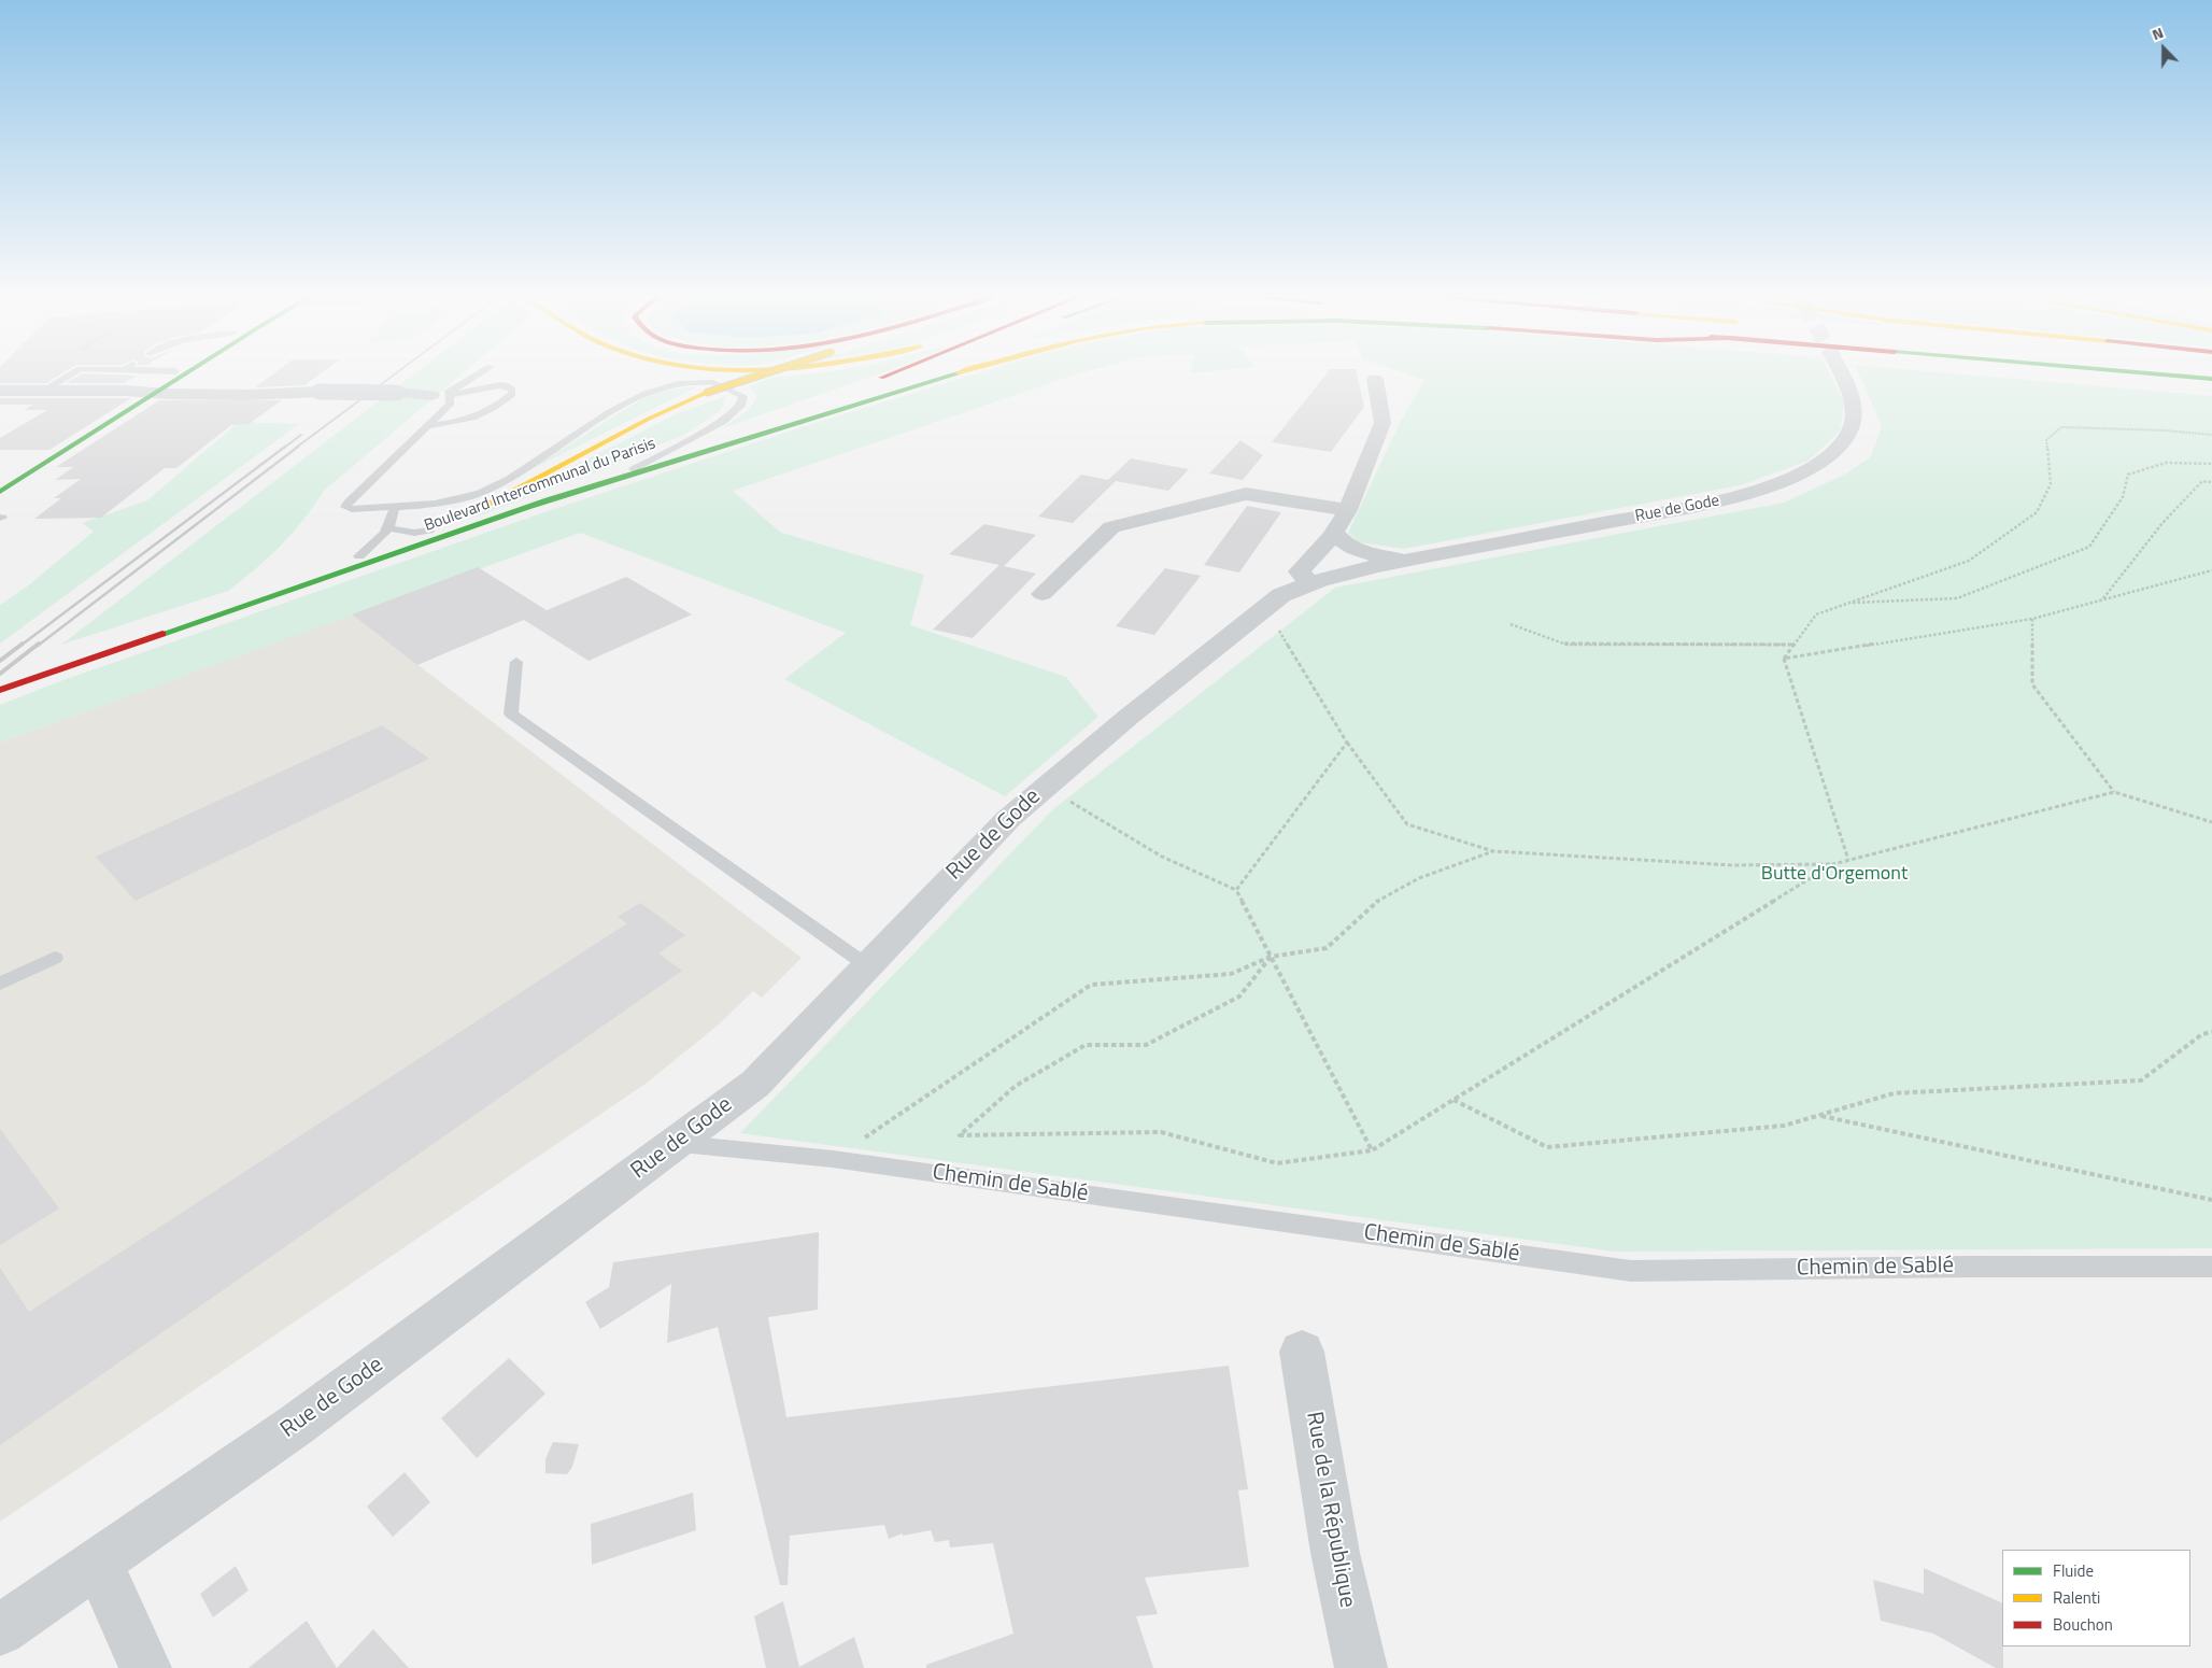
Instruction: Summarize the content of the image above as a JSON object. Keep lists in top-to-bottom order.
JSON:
{
  "streets": {
    "main road": ["Boulevard Intercommunal du Parisis"],
    "street": ["Rue de Gode", "Rue de la République"],
    "lane": ["Chemin de Sablé"]
  },
  "crossings": [
    ["Rue de Gode", "Chemin de Sablé"]
  ],
  "parks": ["Butte d'Orgemont"],
  "legend": ["Fluide", "Ralenti", "Bouchon"],
  "north": "top"
}
